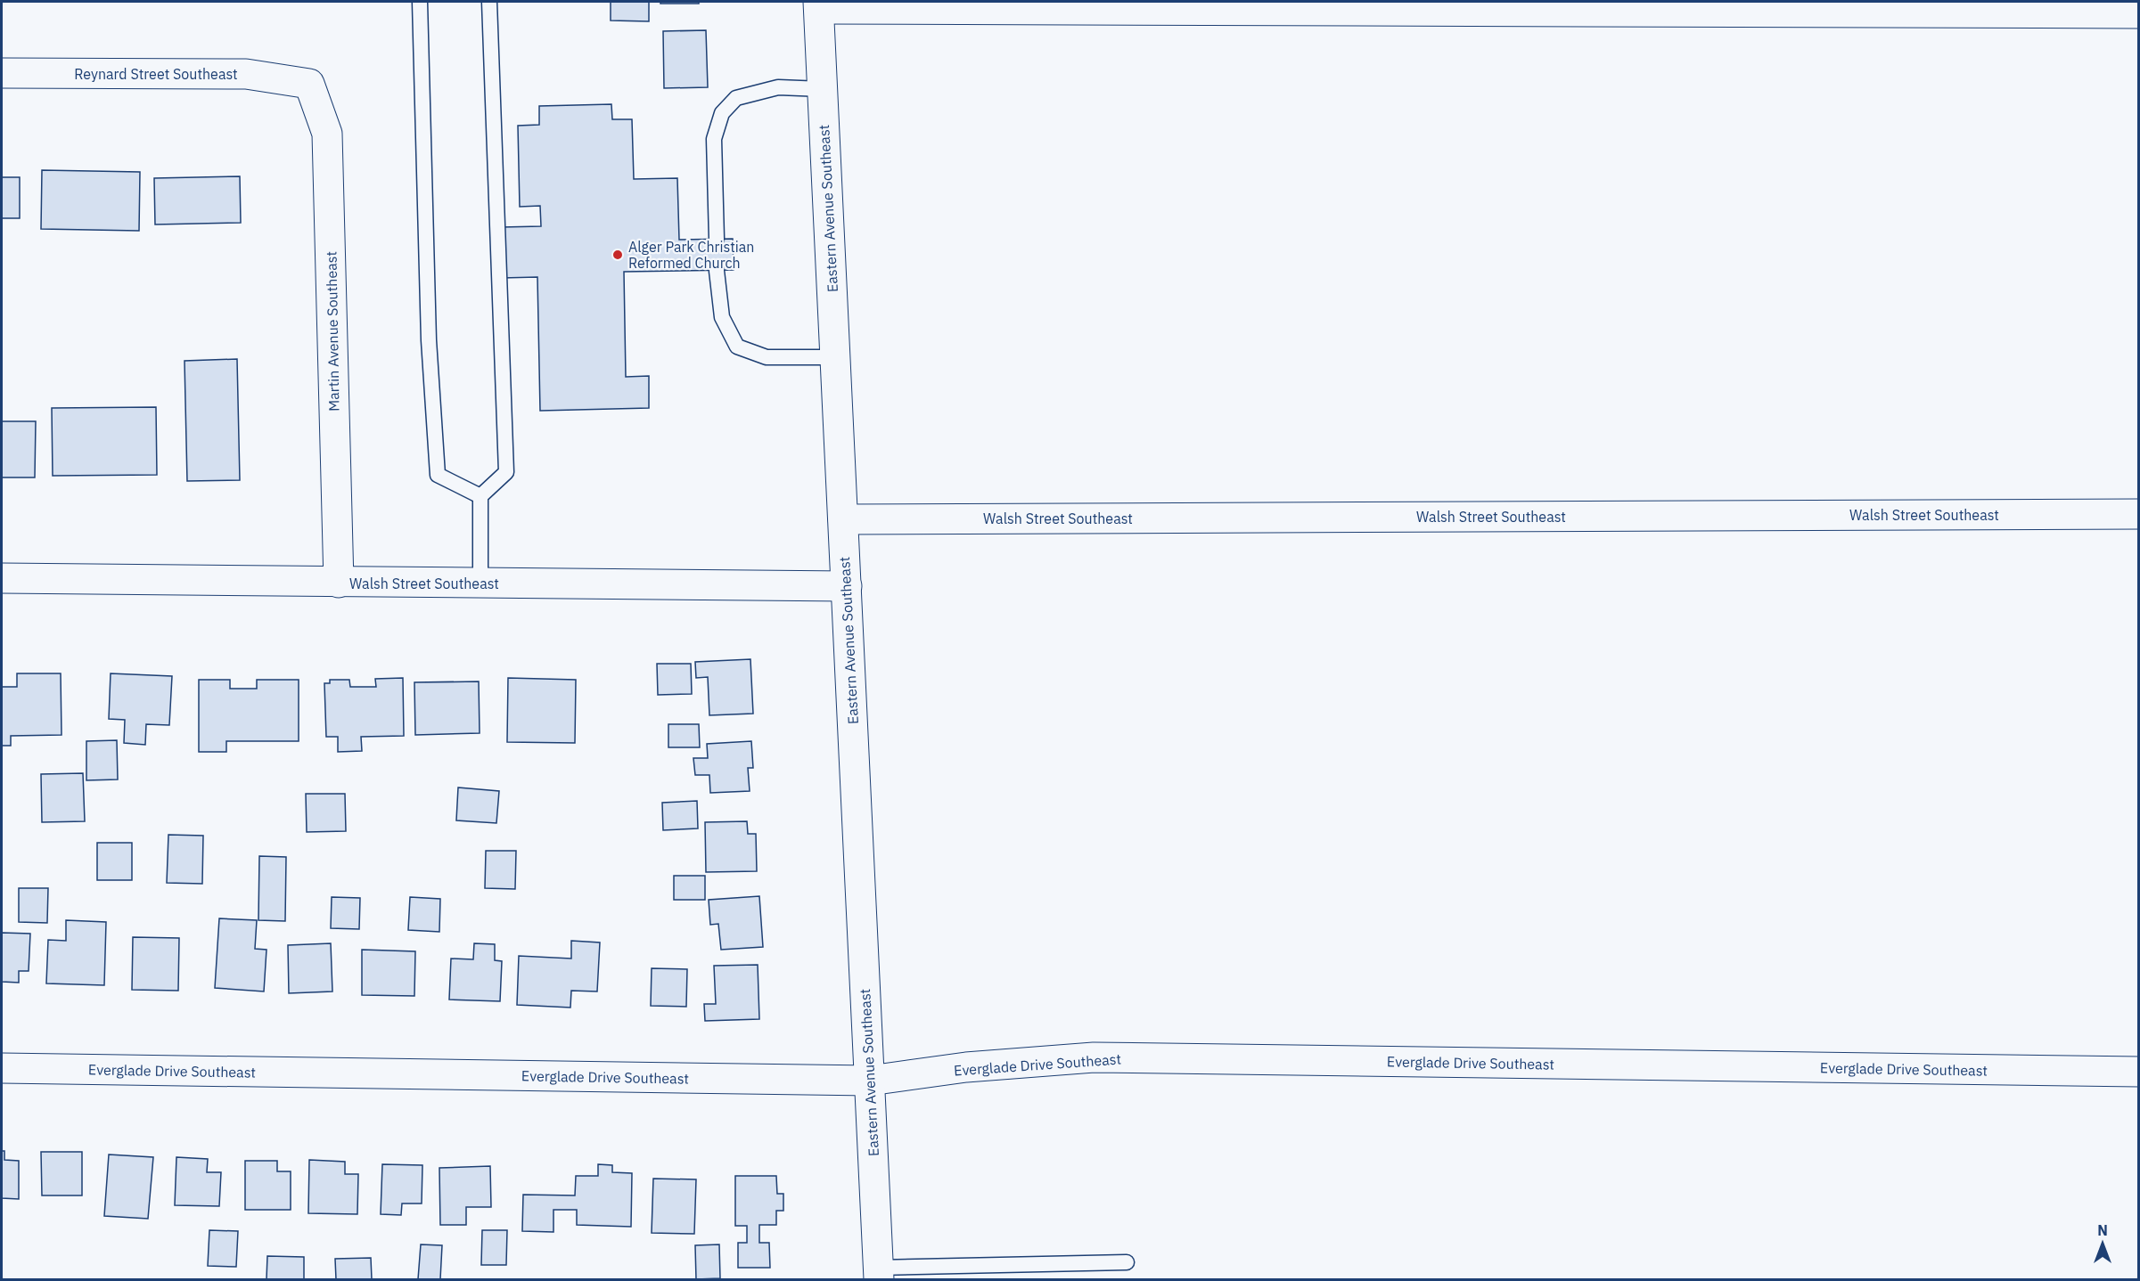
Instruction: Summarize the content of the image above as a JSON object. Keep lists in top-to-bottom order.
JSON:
{
  "streets": {
    "street": [
      "Reynard Street Southeast",
      "Eastern Avenue Southeast",
      "Martin Avenue Southeast",
      "Walsh Street Southeast",
      "Everglade Drive Southeast"
    ]
  },
  "crossings": [
    ["Reynard Street Southeast", "Martin Avenue Southeast"],
    ["Eastern Avenue Southeast", "Walsh Street Southeast"],
    ["Eastern Avenue Southeast", "Everglade Drive Southeast"],
    ["Martin Avenue Southeast", "Walsh Street Southeast"]
  ],
  "places": ["Alger Park Christian Reformed Church"],
  "north": "top"
}
